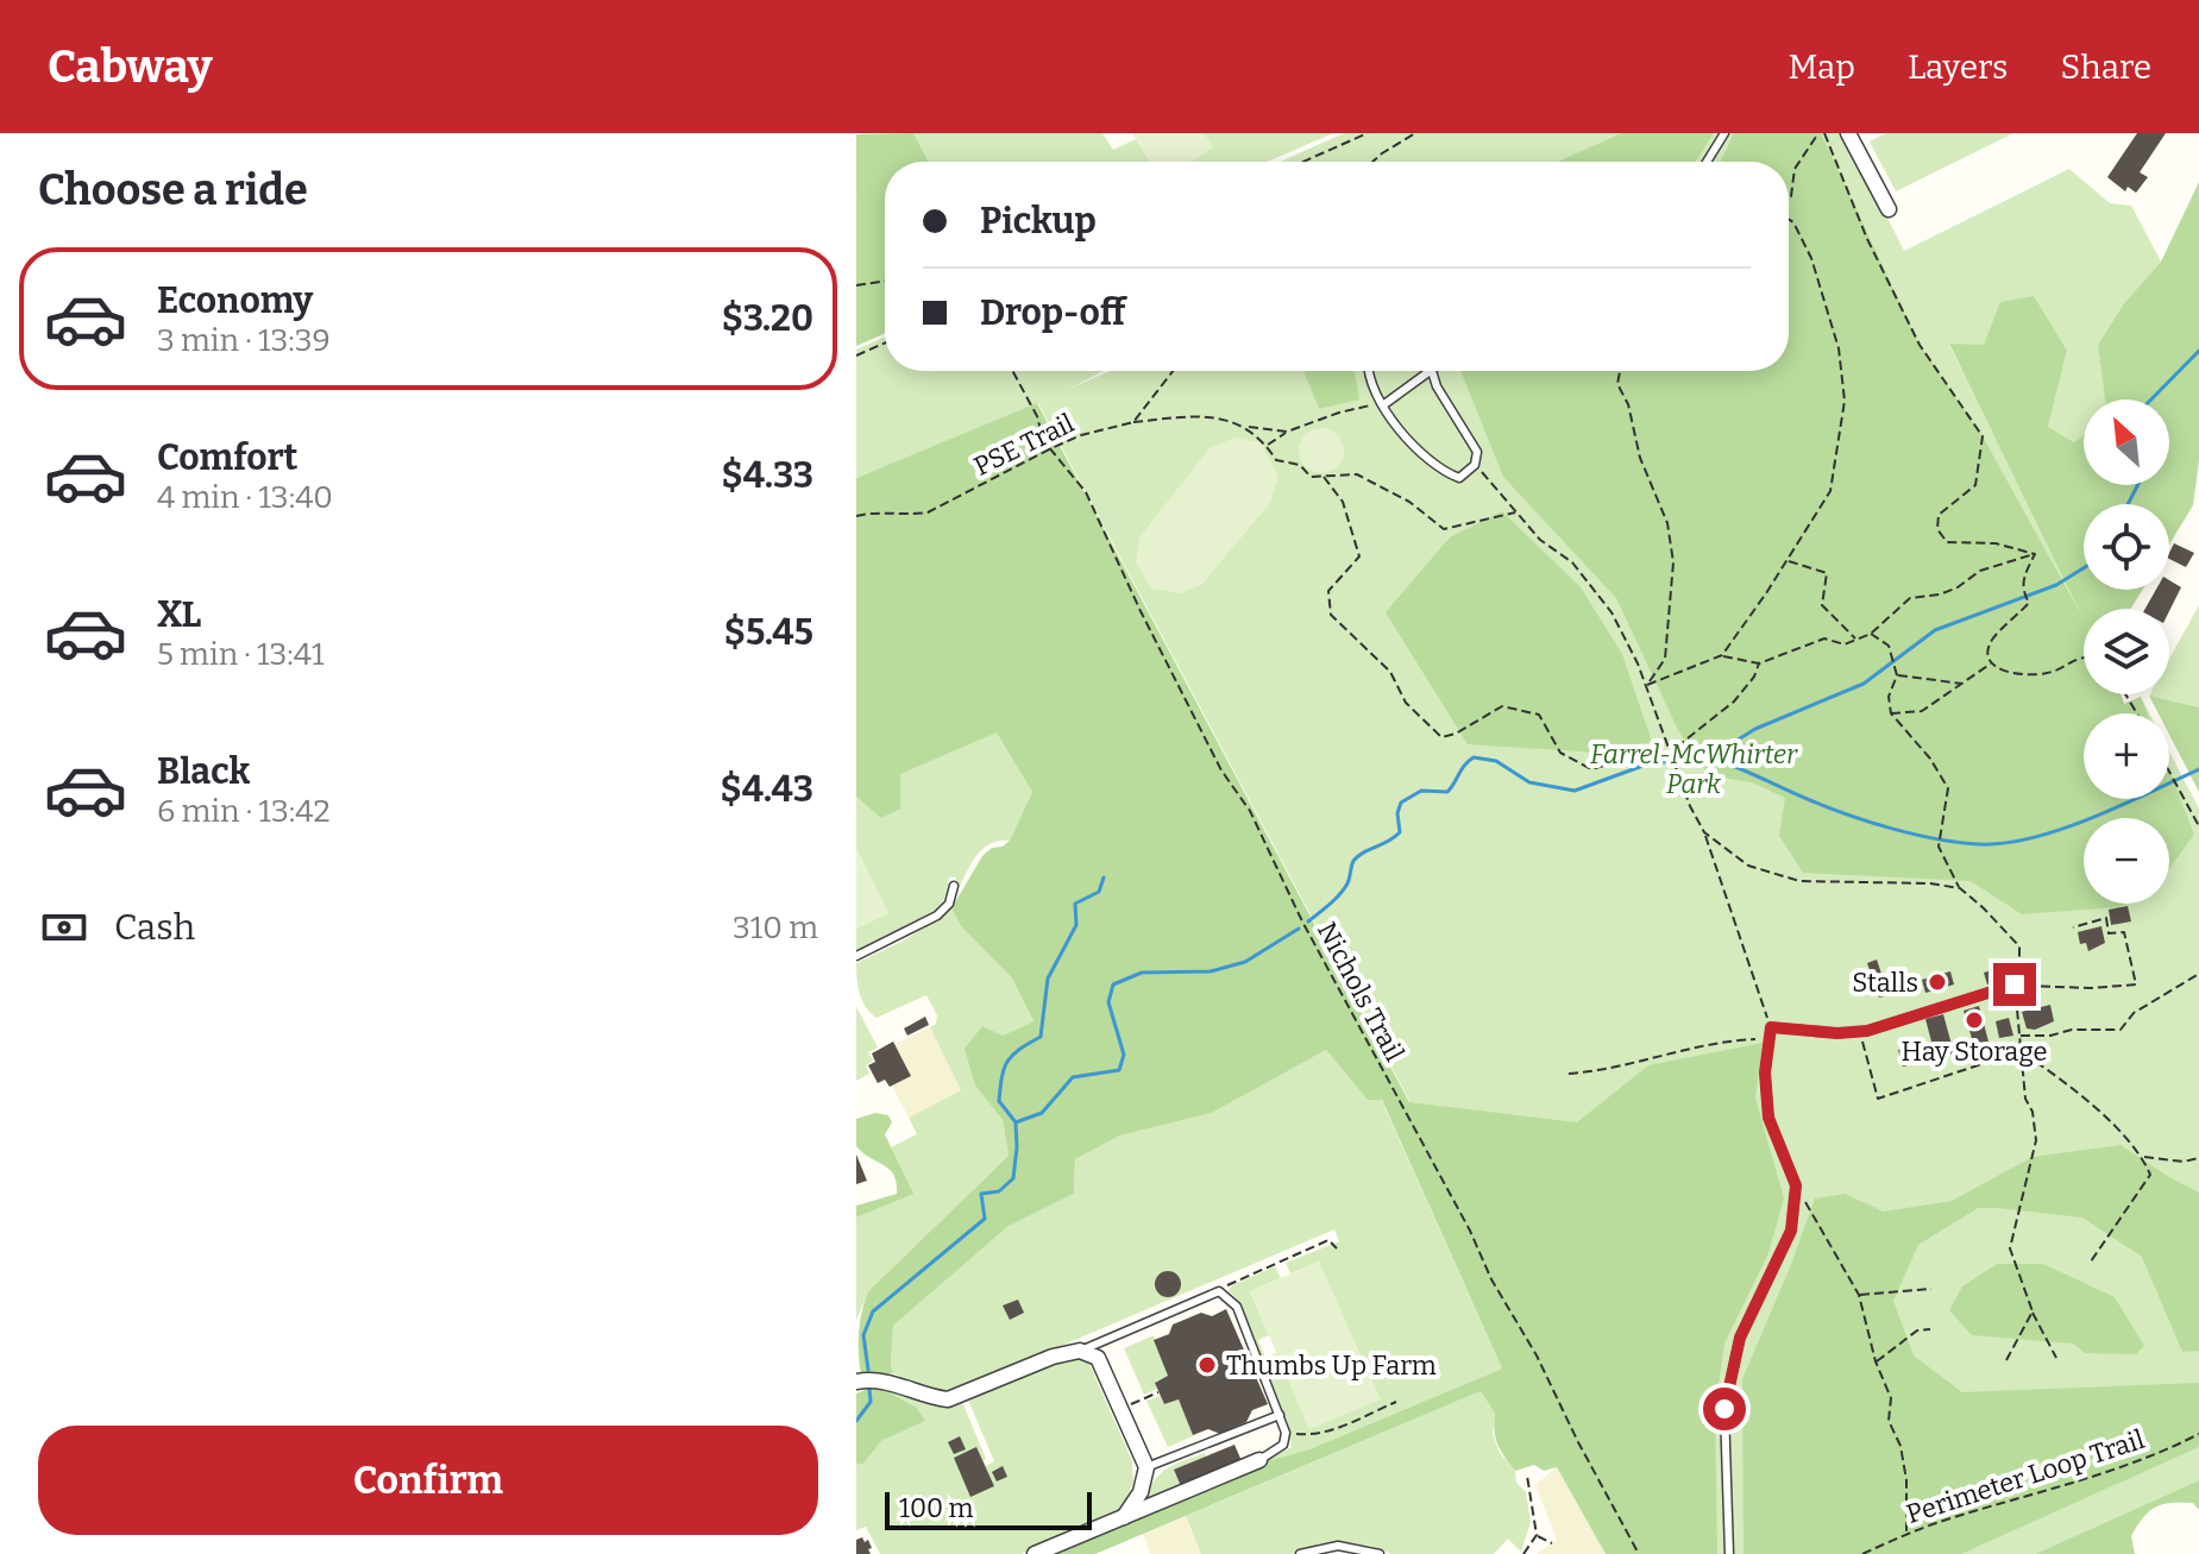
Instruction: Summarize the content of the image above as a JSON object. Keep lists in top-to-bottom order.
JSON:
{
  "streets": {
    "path": ["PSE Trail", "Nichols Trail", "Perimeter Loop Trail"]
  },
  "crossings": [
    ["PSE Trail", "Nichols Trail"]
  ],
  "parks": ["Farrel-McWhirter Park"],
  "places": ["Stalls", "Hay Storage", "Thumbs Up Farm"],
  "scale_bar": "100 m",
  "north": "top left",
  "page": {
    "header": "Cabway",
    "nav": ["Map", "Layers", "Share"],
    "heading": "Choose a ride",
    "banner": ["Pickup", "Drop-off"],
    "list": [
      {
        "name": "Economy",
        "note": "3 min · 13:39",
        "value": "$3.20"
      },
      {
        "name": "Comfort",
        "note": "4 min · 13:40",
        "value": "$4.33"
      },
      {
        "name": "XL",
        "note": "5 min · 13:41",
        "value": "$5.45"
      },
      {
        "name": "Black",
        "note": "6 min · 13:42",
        "value": "$4.43"
      }
    ],
    "map_buttons": ["+", "−"],
    "pay": ["Cash", "310 m"],
    "buttons": "Confirm",
    "scale": "100 m"
  }
}
